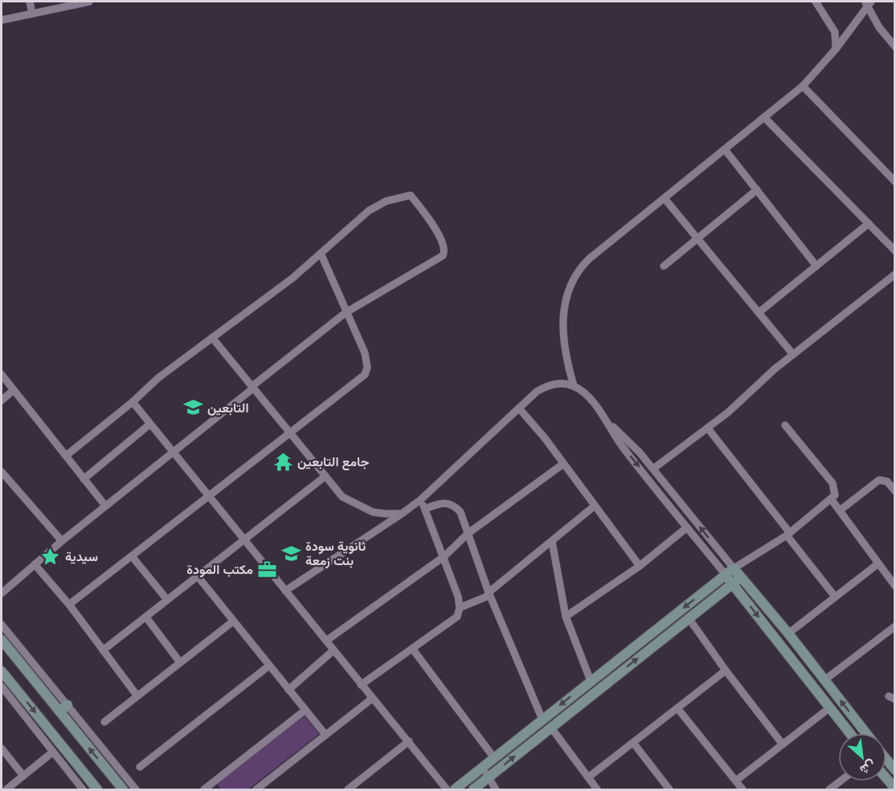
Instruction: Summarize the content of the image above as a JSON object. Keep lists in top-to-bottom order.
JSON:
{
  "places": {
    "school or university": ["التابعين", "ثانوية سودة بنت زمعة"],
    "temple": ["جامع التابعين"],
    "place": ["سيدية"],
    "office": ["مكتب المودة"]
  },
  "north": "bottom right"
}
